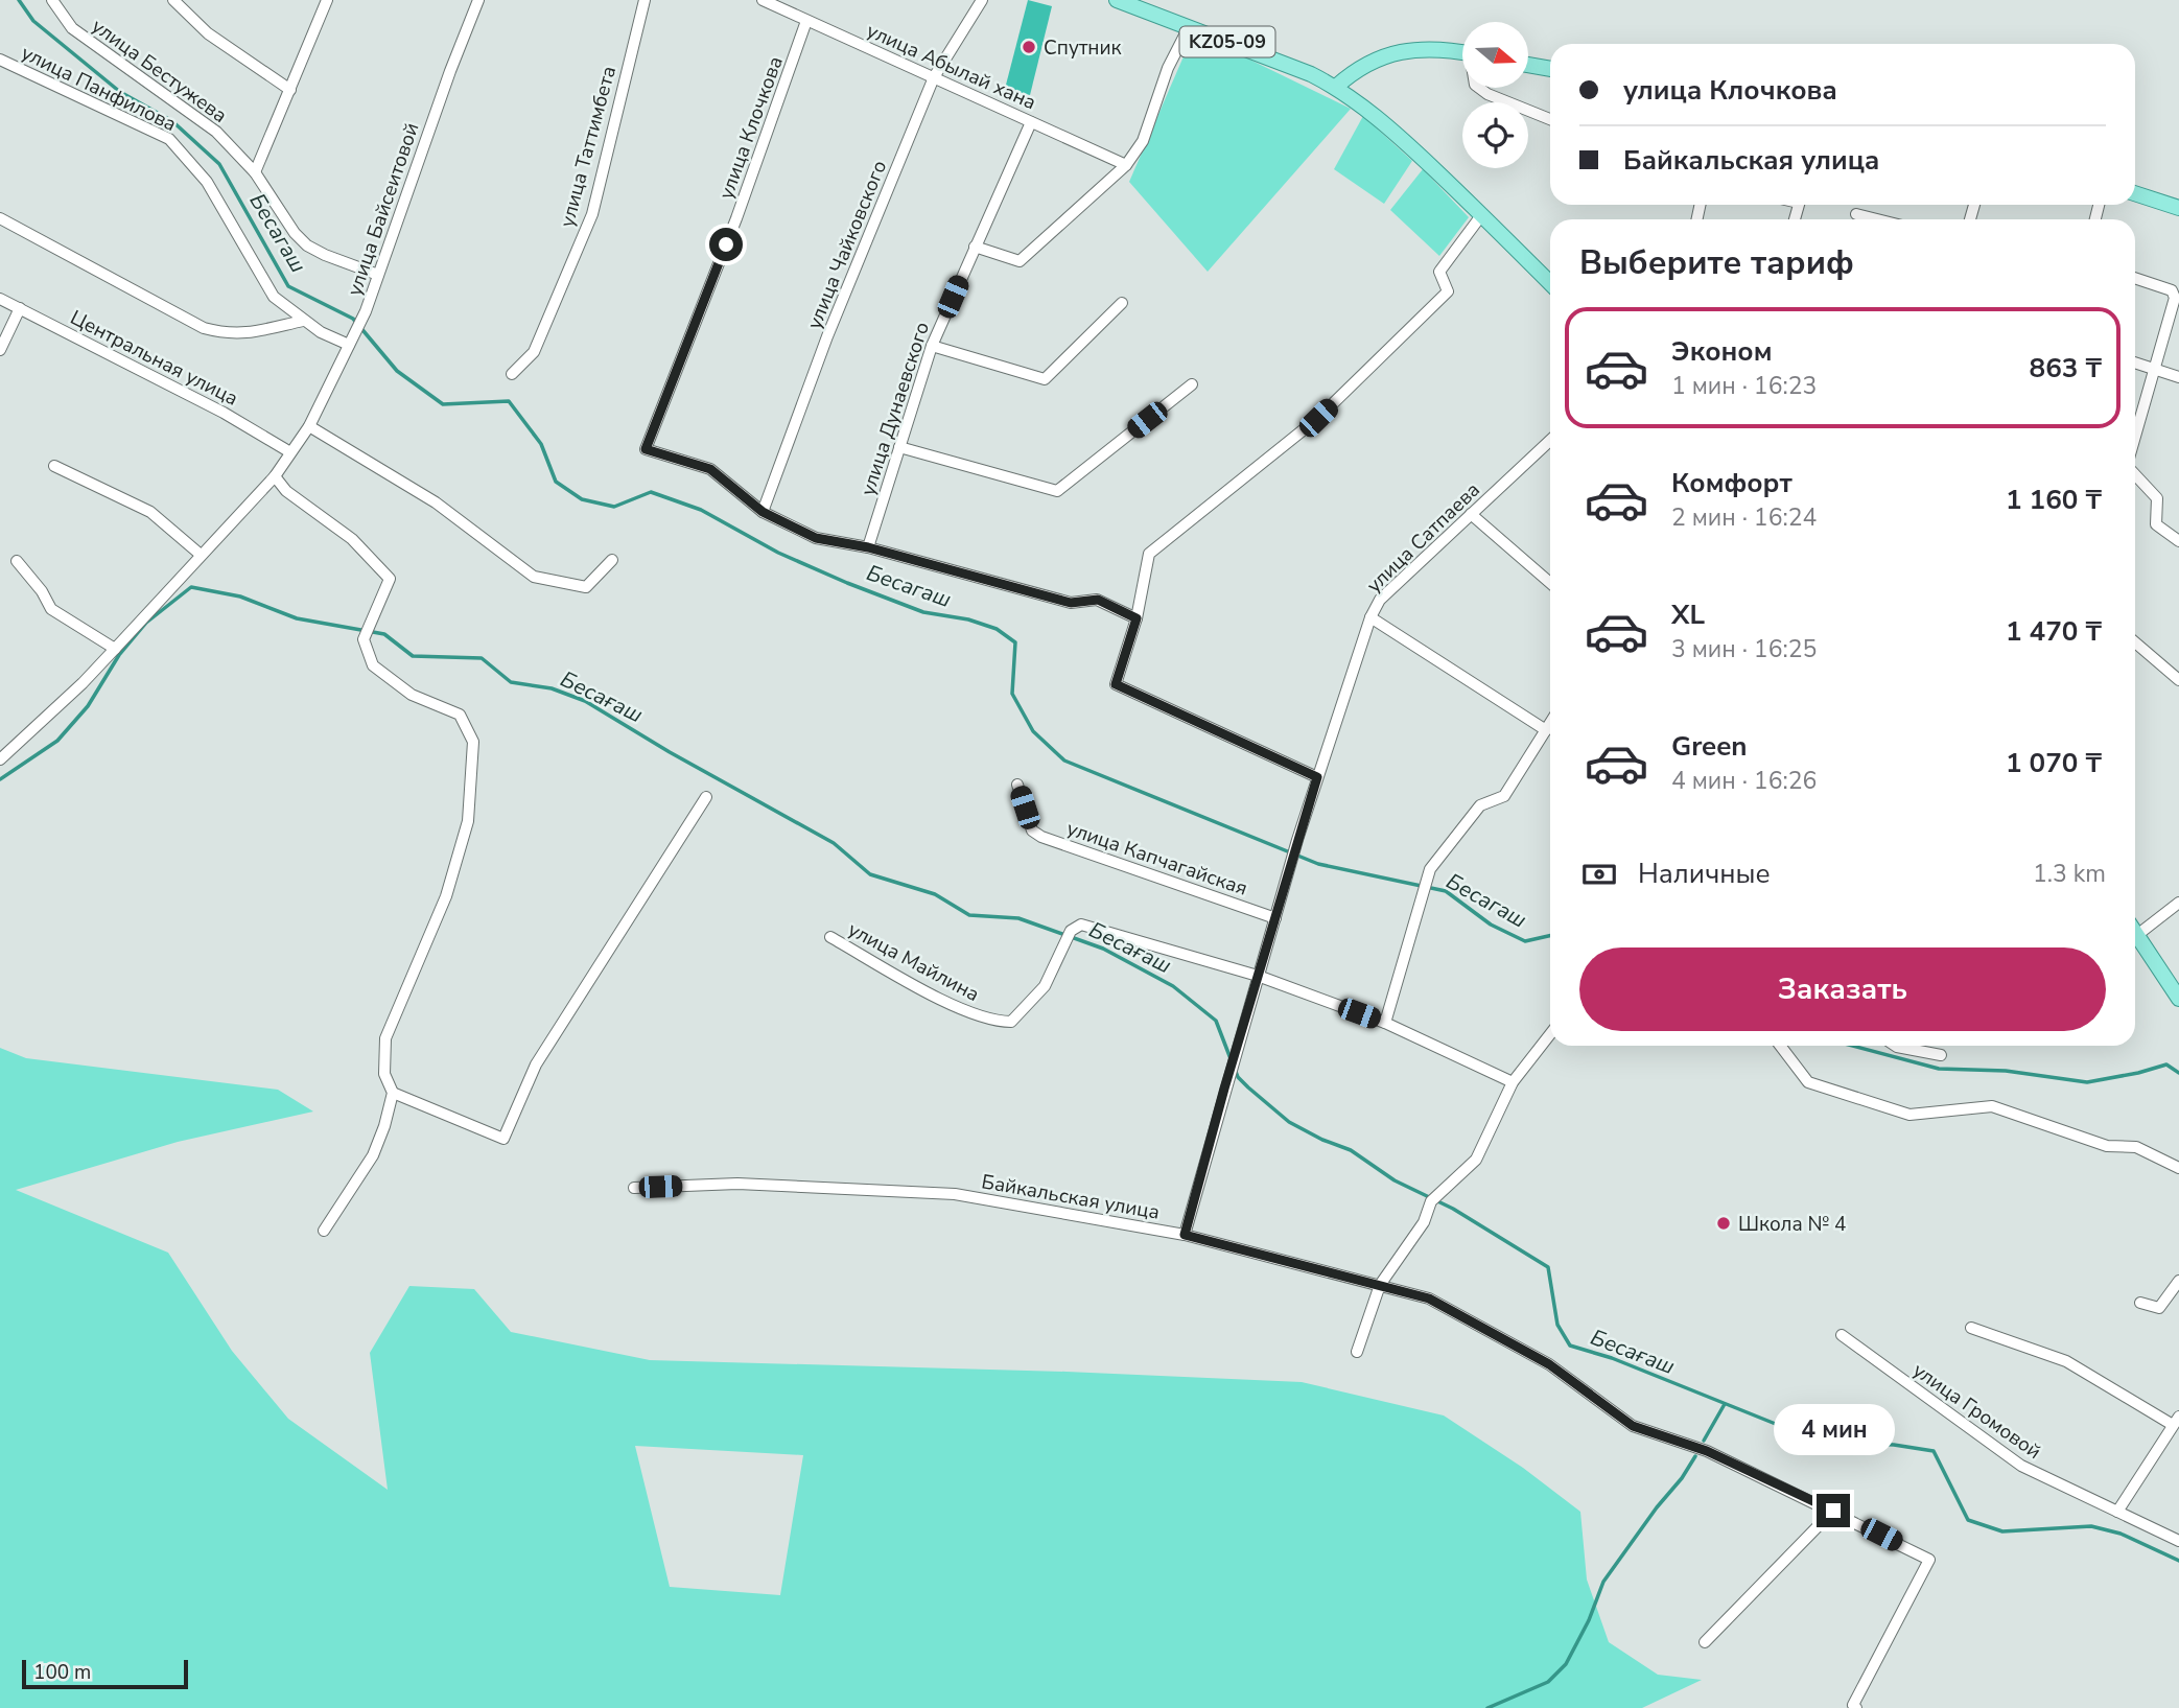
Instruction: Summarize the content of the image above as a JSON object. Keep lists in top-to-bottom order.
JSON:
{
  "streets": {
    "main road": ["KZ05-09"],
    "street": [
      "улица Абылай хана",
      "улица Бестужева",
      "улица Панфилова",
      "улица Клочкова",
      "улица Таттимбета",
      "улица Байсеитовой",
      "улица Чайковского",
      "Центральная улица",
      "улица Дунаевского",
      "улица Сатпаева",
      "улица Капчагайская",
      "улица Майлина",
      "Байкальская улица",
      "улица Громовой"
    ]
  },
  "crossings": [
    ["улица Абылай хана", "улица Клочкова"],
    ["улица Абылай хана", "улица Чайковского"],
    ["улица Абылай хана", "улица Дунаевского"],
    ["улица Бестужева", "улица Байсеитовой"],
    ["улица Панфилова", "улица Байсеитовой"],
    ["улица Клочкова", "улица Чайковского"],
    ["улица Байсеитовой", "Центральная улица"],
    ["улица Сатпаева", "улица Капчагайская"],
    ["улица Сатпаева", "улица Майлина"],
    ["улица Сатпаева", "Байкальская улица"]
  ],
  "water": ["Бесагаш", "Бесағаш"],
  "places": ["Спутник", "Школа № 4"],
  "scale_bar": "100 m",
  "north": "right",
  "page": {
    "banner": ["улица Клочкова", "Байкальская улица"],
    "heading": "Выберите тариф",
    "list": [
      {
        "name": "Эконом",
        "note": "1 мин · 16:23",
        "value": "863 ₸"
      },
      {
        "name": "Комфорт",
        "note": "2 мин · 16:24",
        "value": "1 160 ₸"
      },
      {
        "name": "XL",
        "note": "3 мин · 16:25",
        "value": "1 470 ₸"
      },
      {
        "name": "Green",
        "note": "4 мин · 16:26",
        "value": "1 070 ₸"
      }
    ],
    "pay": ["Наличные", "1.3 km"],
    "buttons": "Заказать",
    "bubble": "4 мин",
    "scale": "100 m"
  }
}
